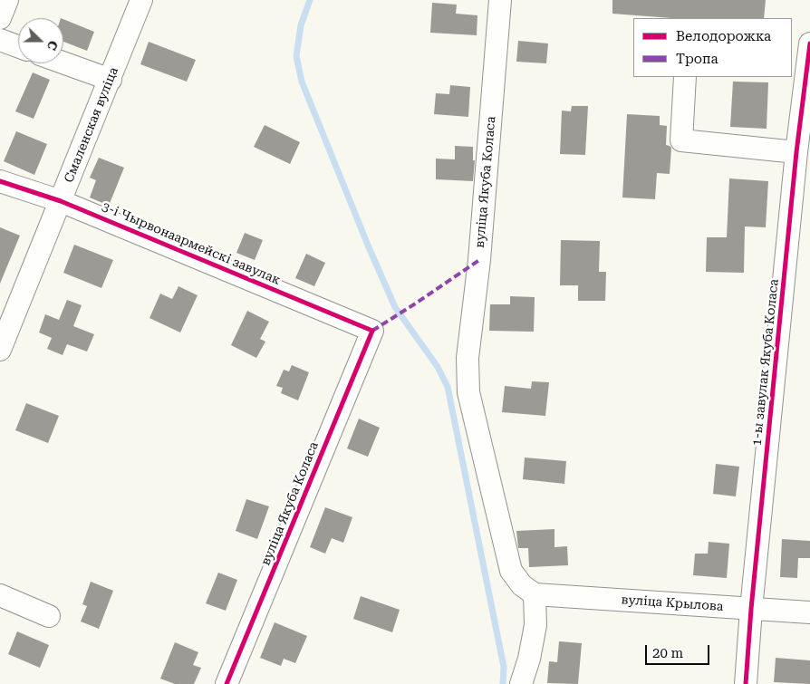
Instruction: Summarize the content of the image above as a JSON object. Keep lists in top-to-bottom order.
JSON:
{
  "streets": {
    "street": [
      "Смаленская вуліца",
      "вуліца Якуба Коласа",
      "3-і Чырвонаармейскі завулак",
      "1-ы завулак Якуба Коласа",
      "вуліца Крылова"
    ]
  },
  "crossings": [
    ["Смаленская вуліца", "3-і Чырвонаармейскі завулак"],
    ["вуліца Якуба Коласа", "3-і Чырвонаармейскі завулак"],
    ["вуліца Якуба Коласа", "вуліца Крылова"],
    ["1-ы завулак Якуба Коласа", "вуліца Крылова"]
  ],
  "legend": ["Велодорожка", "Тропа"],
  "scale_bar": "20 m",
  "north": "right"
}
